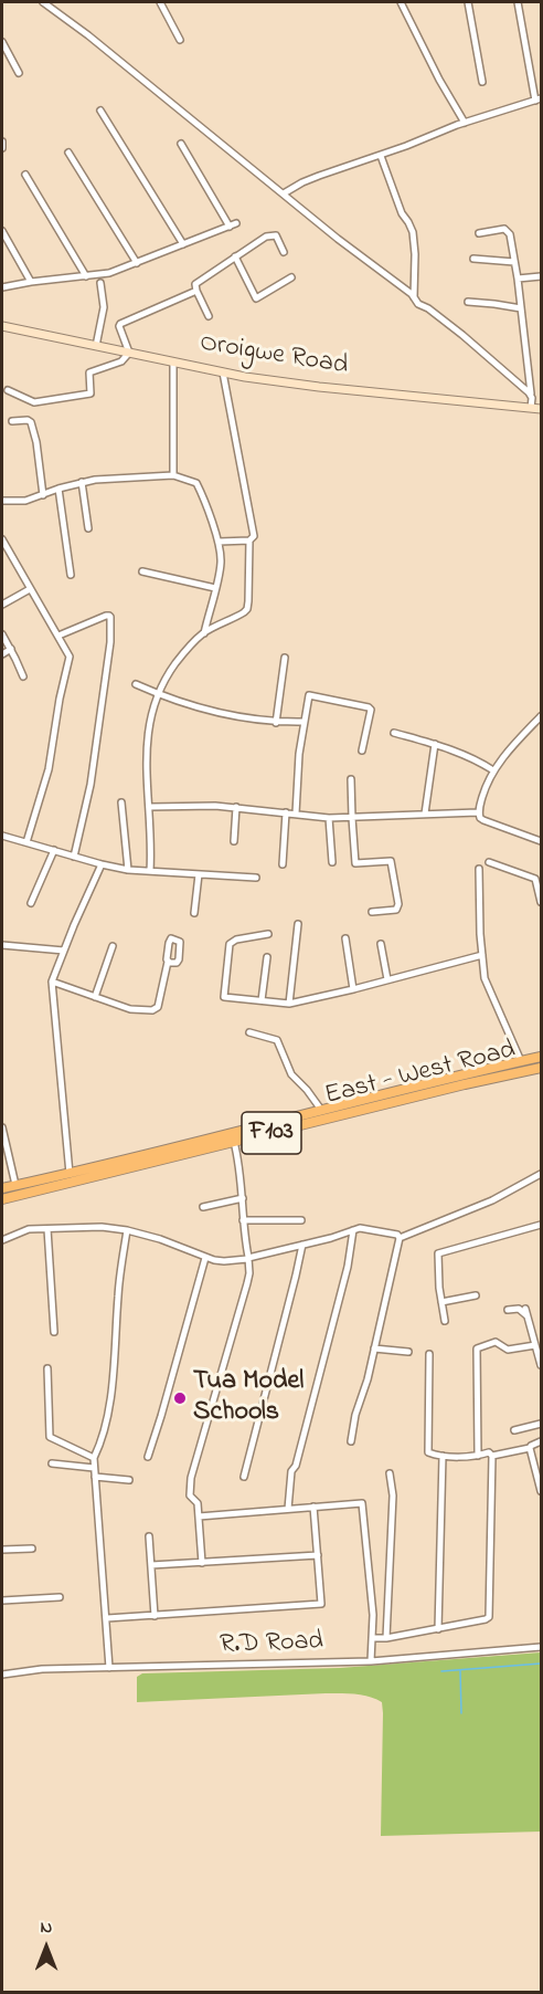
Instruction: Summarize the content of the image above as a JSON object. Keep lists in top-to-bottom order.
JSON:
{
  "streets": {
    "main road": ["East - West Road", "F103"],
    "street": ["Oroigwe Road", "R.D Road"]
  },
  "places": ["Tua Model Schools"],
  "north": "top"
}
